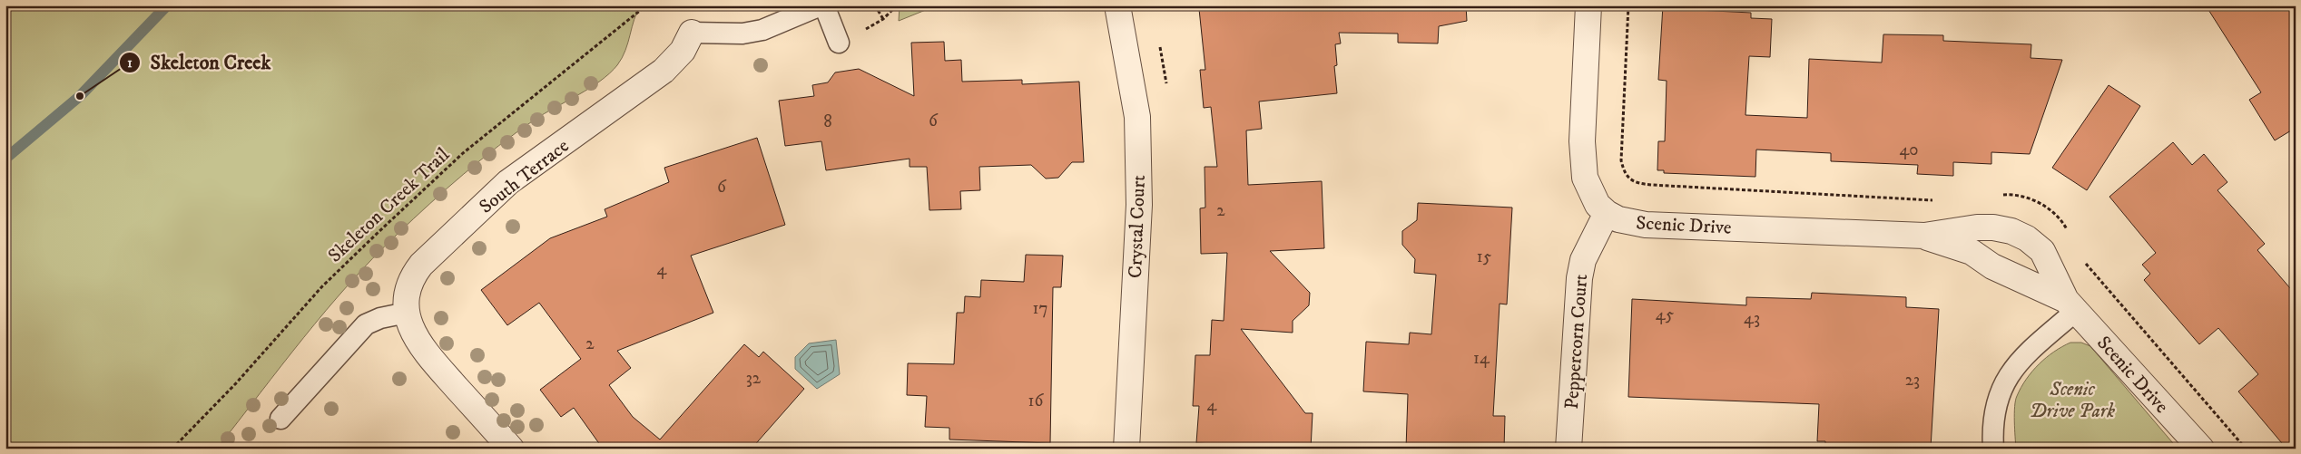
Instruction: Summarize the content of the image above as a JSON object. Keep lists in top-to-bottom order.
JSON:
{
  "streets": {
    "street": [
      "South Terrace",
      "Scenic Drive",
      "Crystal Court",
      "Peppercorn Court"
    ],
    "path": ["Skeleton Creek Trail"]
  },
  "crossings": [
    ["Scenic Drive", "Peppercorn Court"]
  ],
  "parks": ["Scenic Drive Park"],
  "places": ["Skeleton Creek"],
  "house_numbers": [
    "6",
    "8",
    "40",
    "6",
    "2",
    "15",
    "4",
    "17",
    "45",
    "43",
    "2",
    "14",
    "32",
    "23",
    "16",
    "4"
  ]
}
